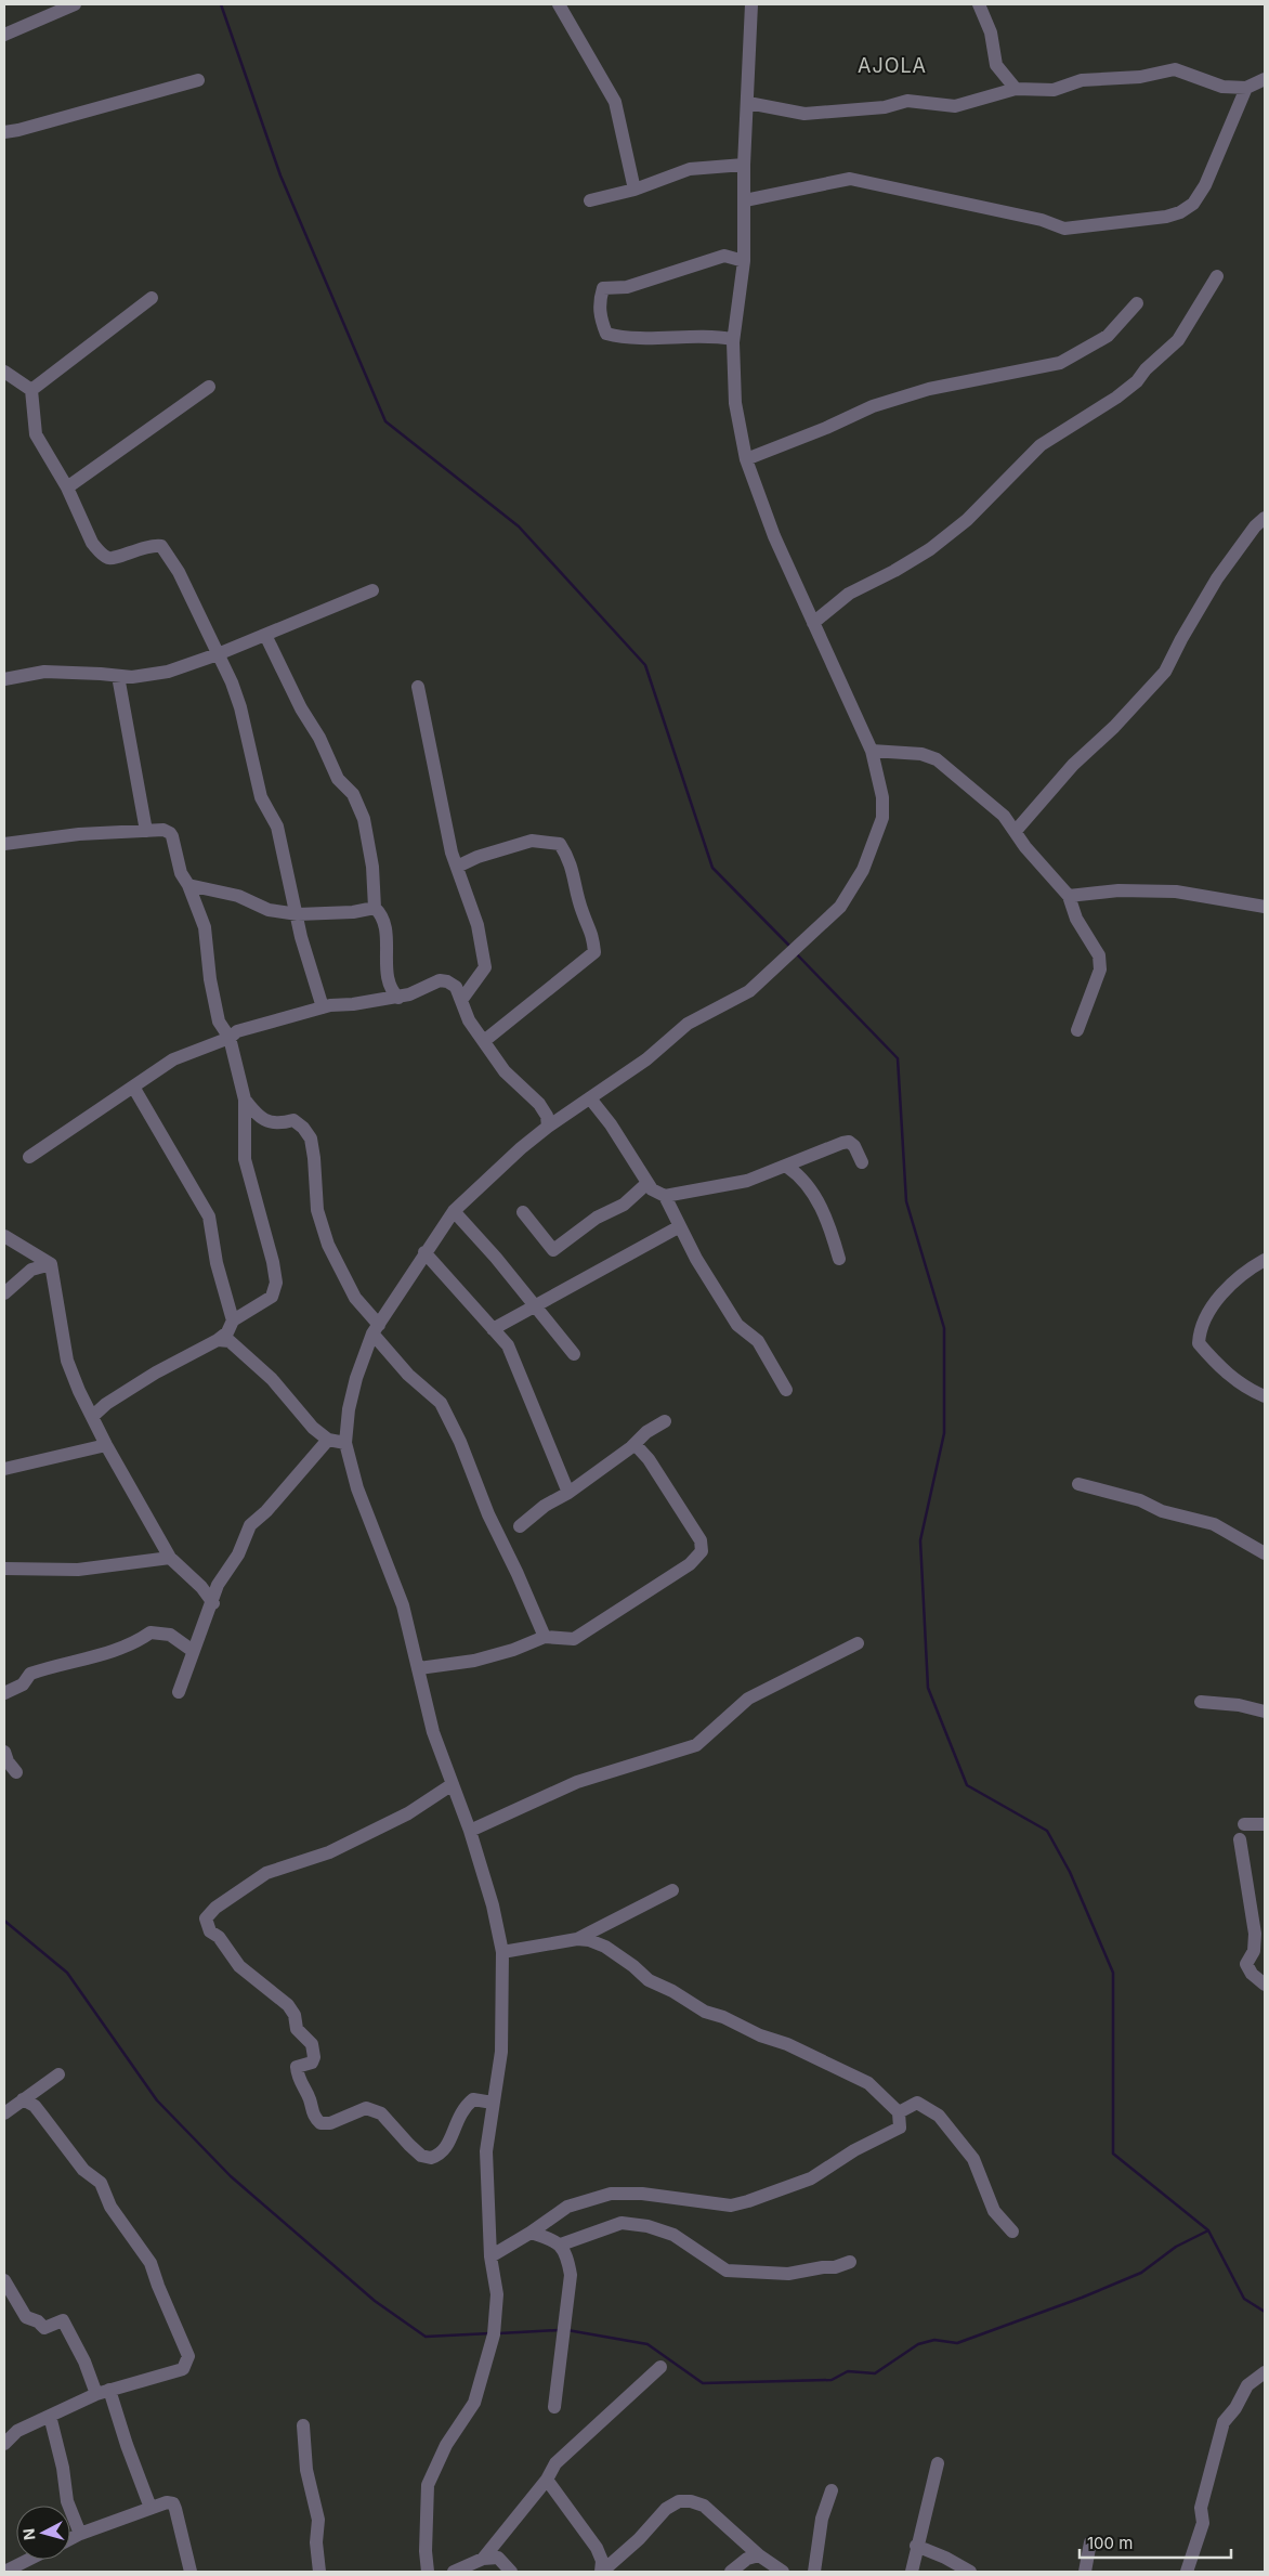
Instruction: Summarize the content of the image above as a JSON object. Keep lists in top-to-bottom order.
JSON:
{
  "districts": ["AJOLA"],
  "scale_bar": "100 m",
  "north": "left"
}
